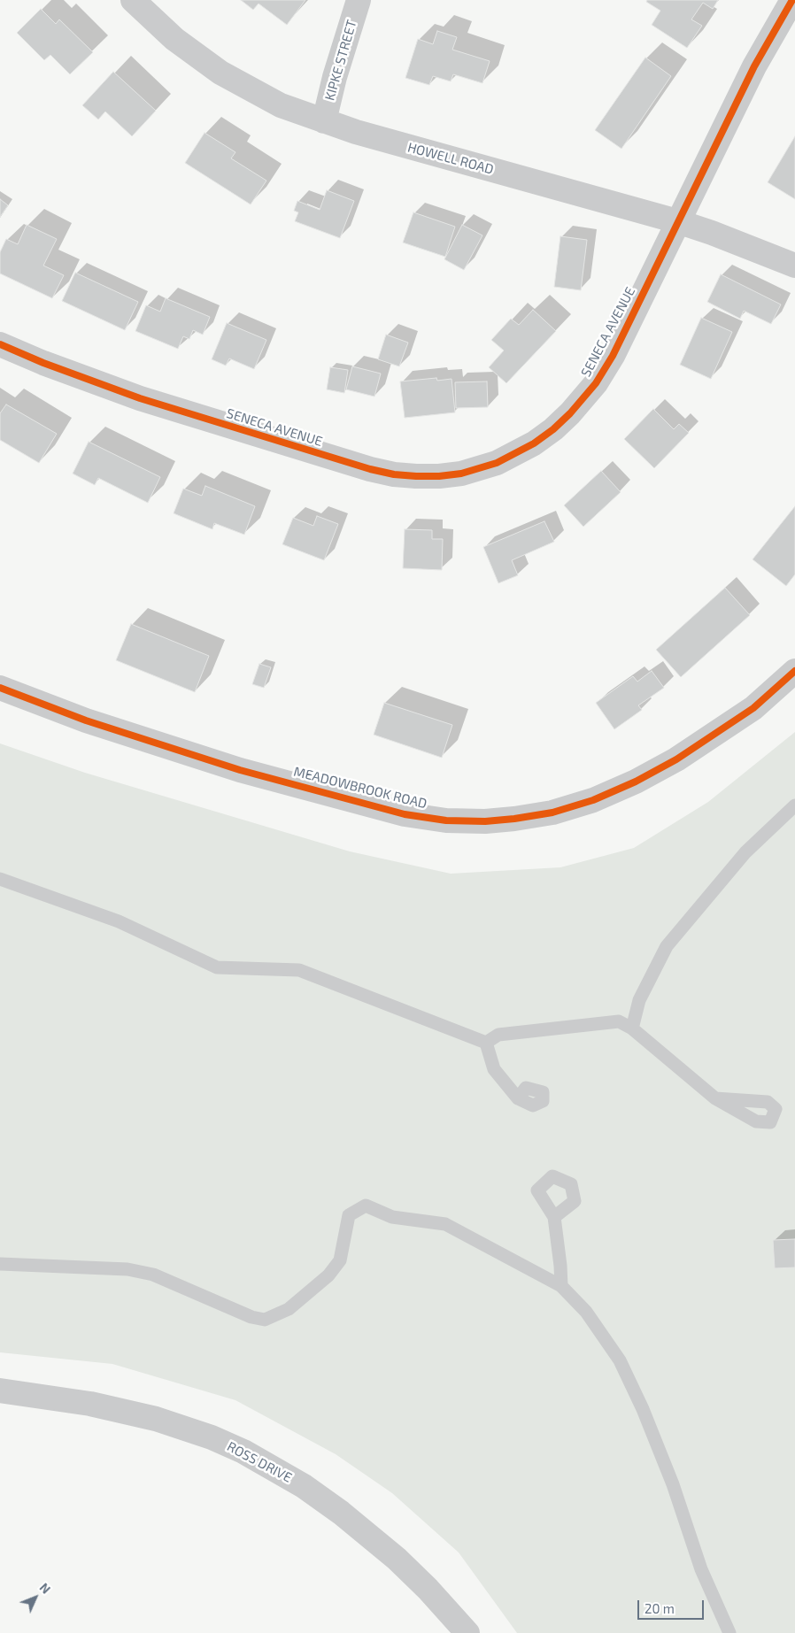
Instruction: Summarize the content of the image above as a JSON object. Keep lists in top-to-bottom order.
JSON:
{
  "streets": {
    "street": [
      "KIPKE STREET",
      "HOWELL ROAD",
      "SENECA AVENUE",
      "MEADOWBROOK ROAD",
      "ROSS DRIVE"
    ]
  },
  "crossings": [
    ["KIPKE STREET", "HOWELL ROAD"],
    ["HOWELL ROAD", "SENECA AVENUE"]
  ],
  "scale_bar": "20 m",
  "north": "top right"
}
